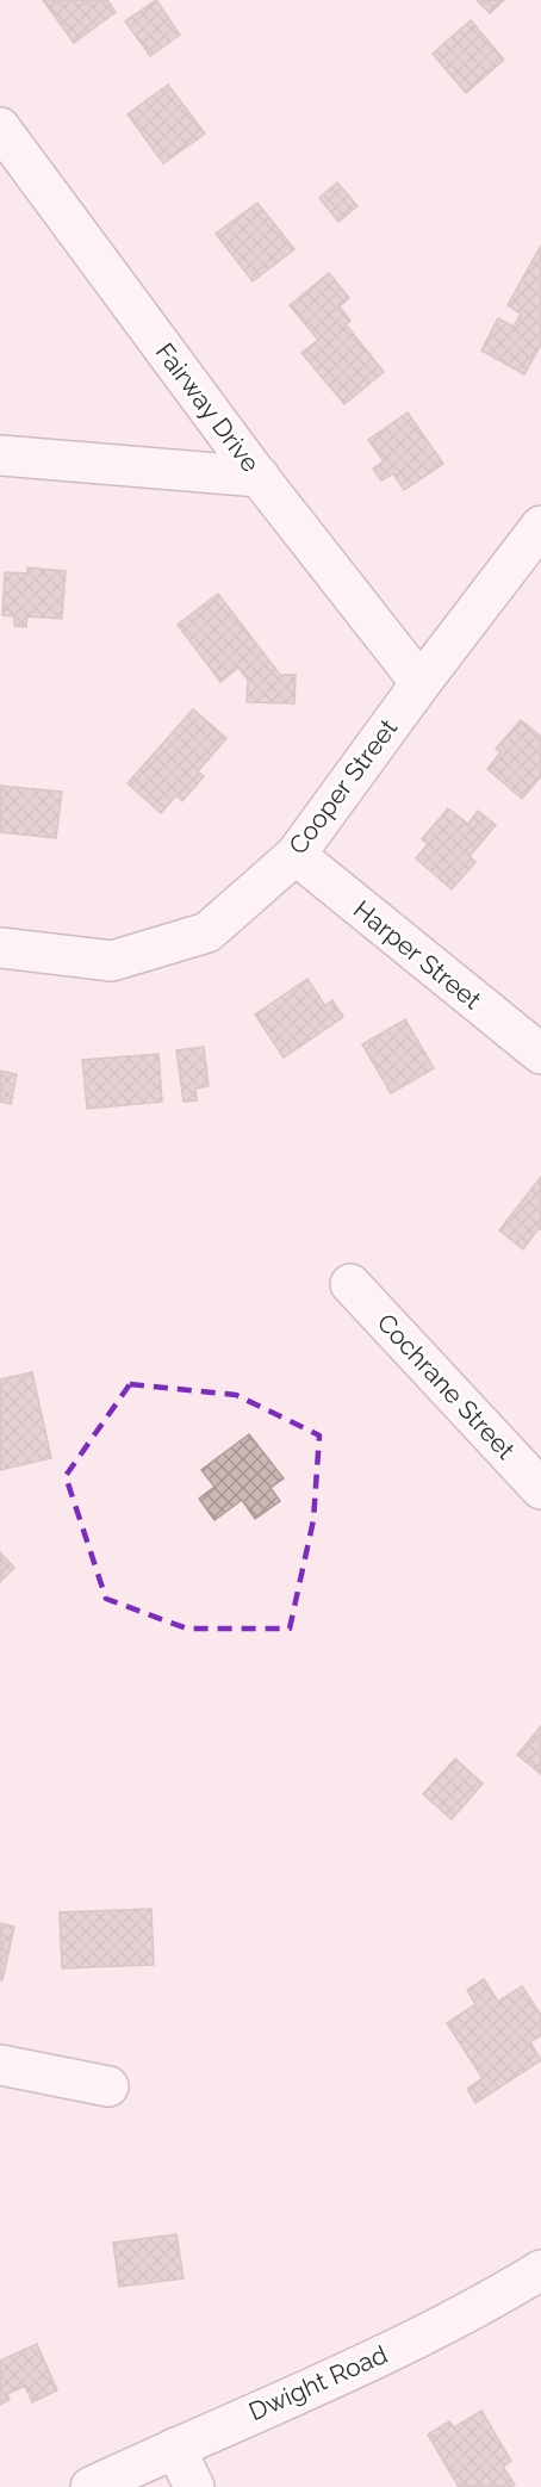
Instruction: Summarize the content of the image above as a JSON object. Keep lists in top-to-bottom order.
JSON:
{
  "streets": {
    "street": [
      "Fairway Drive",
      "Cooper Street",
      "Harper Street",
      "Cochrane Street",
      "Dwight Road"
    ]
  },
  "crossings": [
    ["Fairway Drive", "Cooper Street"],
    ["Cooper Street", "Harper Street"]
  ]
}
